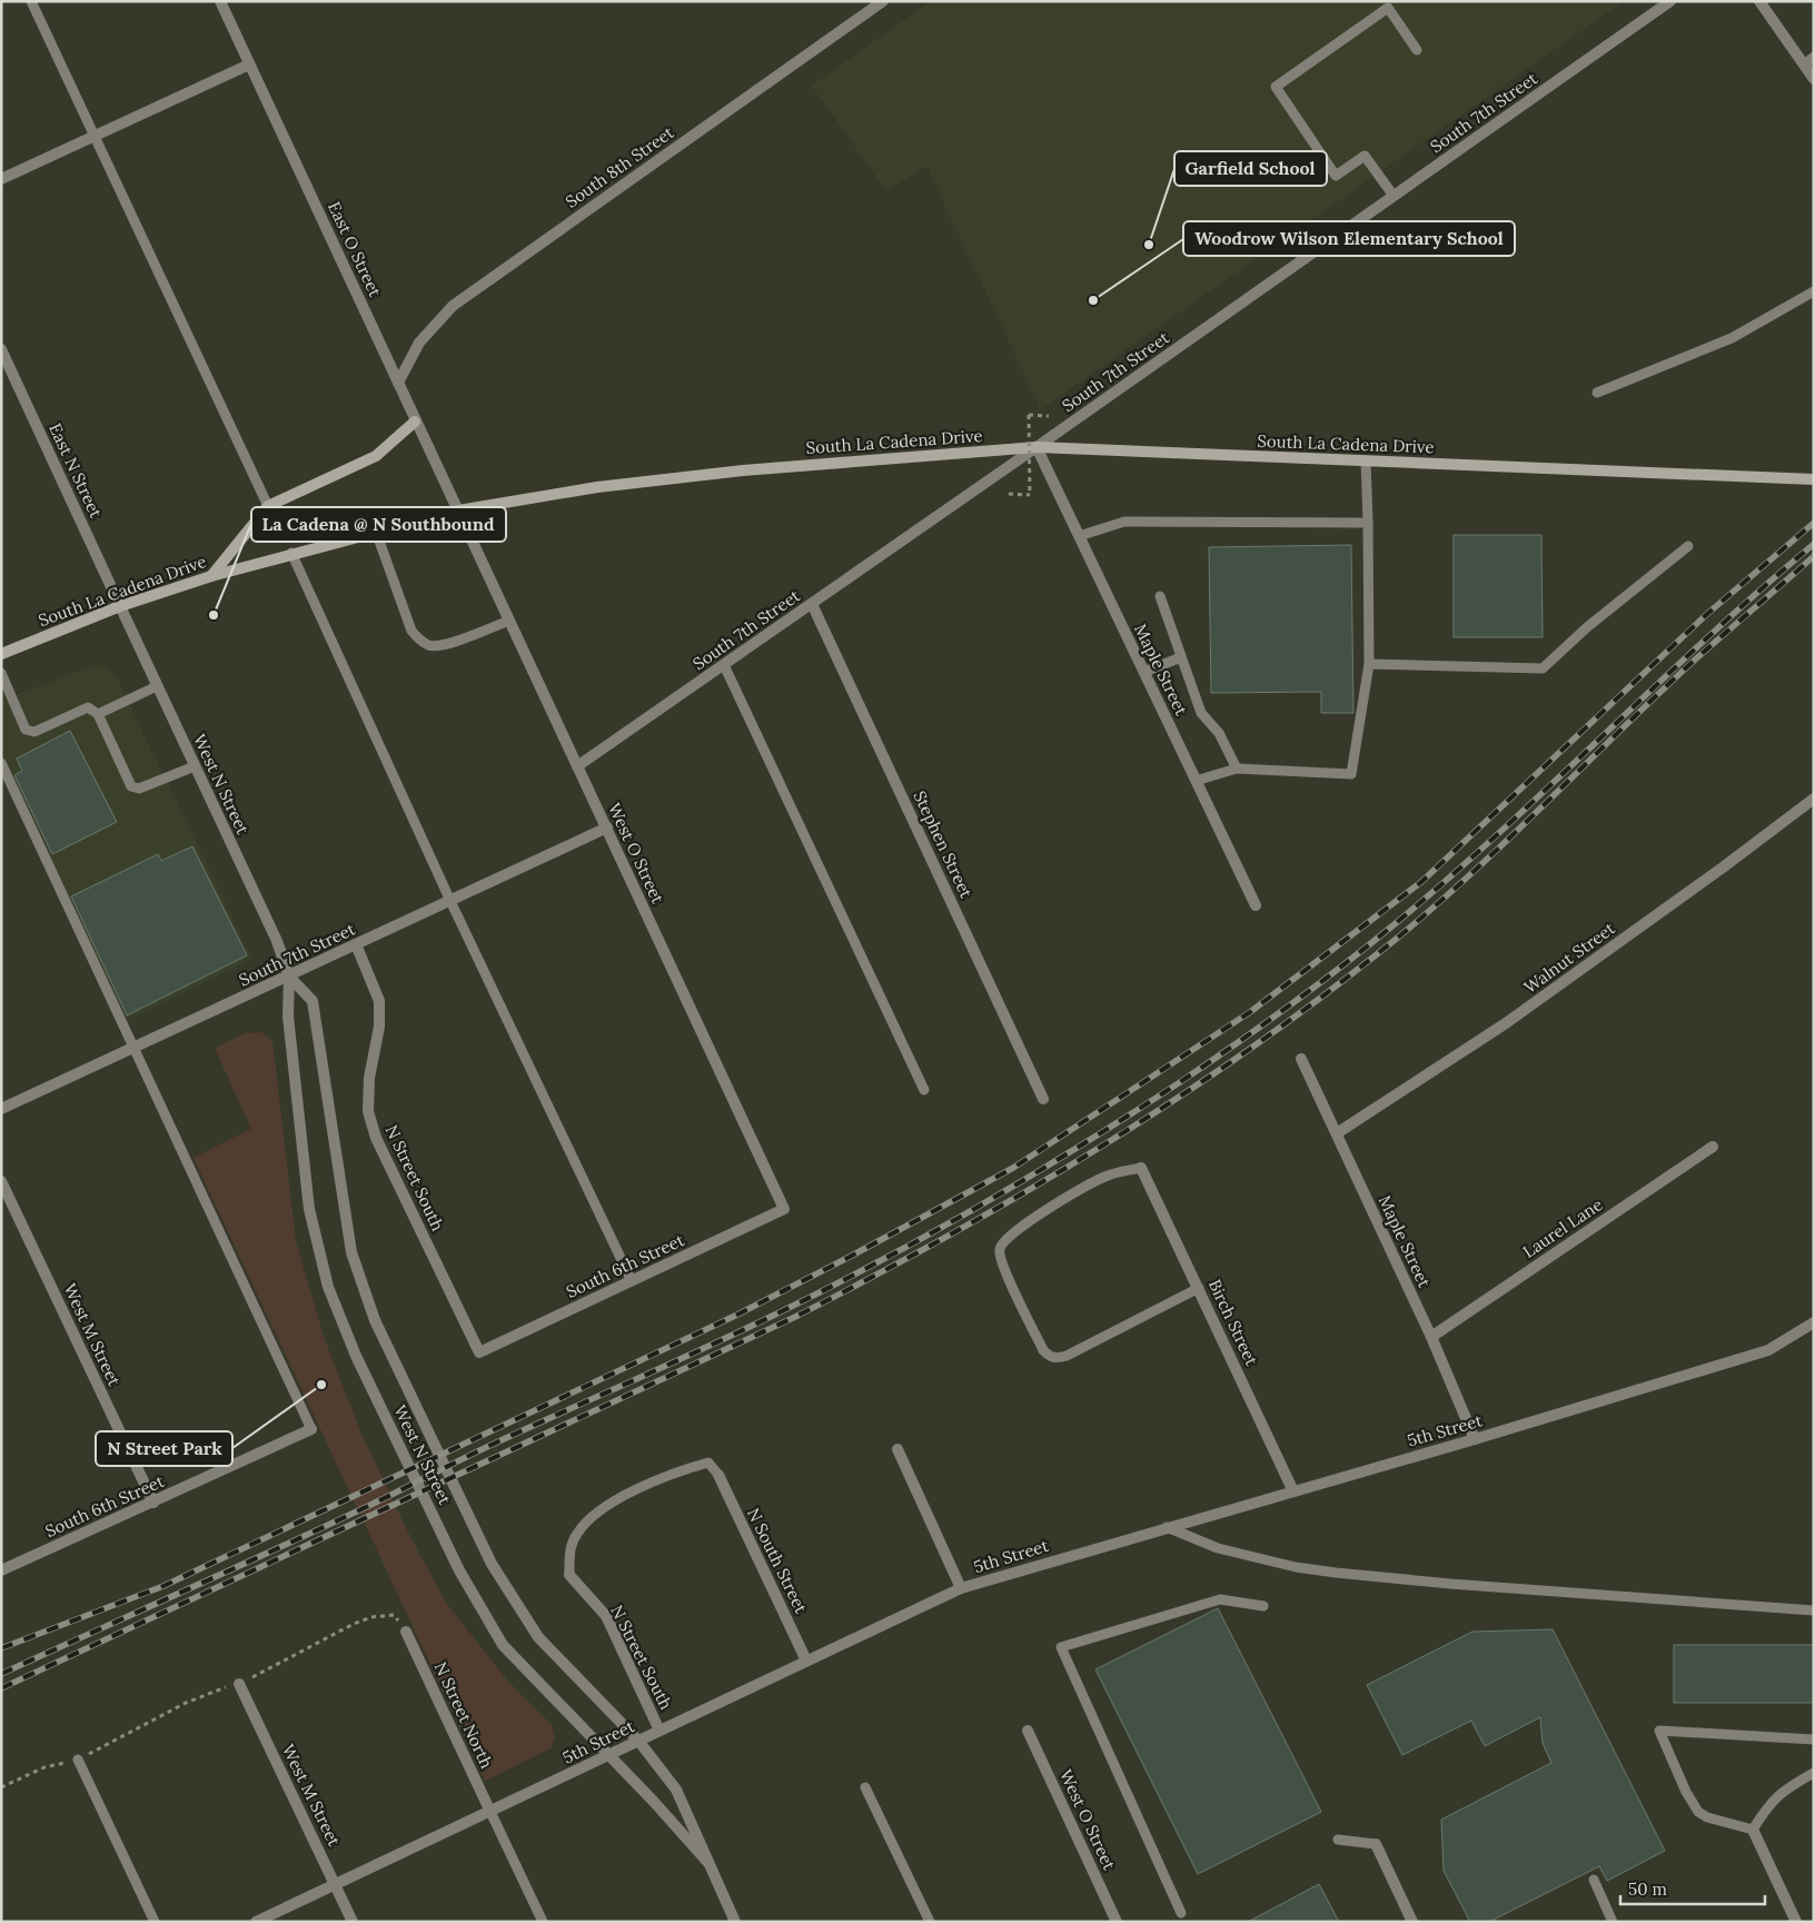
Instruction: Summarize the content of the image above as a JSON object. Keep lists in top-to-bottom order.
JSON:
{
  "streets": {
    "main road": ["South La Cadena Drive"],
    "street": [
      "South 7th Street",
      "South 8th Street",
      "East O Street",
      "East N Street",
      "Maple Street",
      "West N Street",
      "Stephen Street",
      "West O Street",
      "Walnut Street",
      "N Street South",
      "Laurel Lane",
      "South 6th Street",
      "Birch Street",
      "West M Street",
      "5th Street",
      "N South Street",
      "N Street North"
    ]
  },
  "crossings": [
    ["South 7th Street", "South La Cadena Drive"],
    ["South 7th Street", "Maple Street"],
    ["South 7th Street", "West N Street"],
    ["South 7th Street", "Stephen Street"],
    ["South 7th Street", "West O Street"],
    ["South 7th Street", "N Street South"],
    ["South 8th Street", "East O Street"],
    ["East O Street", "South La Cadena Drive"],
    ["East O Street", "West O Street"],
    ["South La Cadena Drive", "East N Street"],
    ["South La Cadena Drive", "Maple Street"],
    ["South La Cadena Drive", "West N Street"],
    ["South La Cadena Drive", "West O Street"],
    ["East N Street", "West N Street"],
    ["Maple Street", "Walnut Street"],
    ["Maple Street", "Laurel Lane"],
    ["Maple Street", "5th Street"],
    ["West N Street", "5th Street"],
    ["West O Street", "South 6th Street"],
    ["N Street South", "South 6th Street"],
    ["N Street South", "5th Street"],
    ["South 6th Street", "West M Street"],
    ["Birch Street", "5th Street"],
    ["West M Street", "5th Street"],
    ["5th Street", "N South Street"],
    ["5th Street", "N Street North"]
  ],
  "places": [
    "Garfield School",
    "Woodrow Wilson Elementary School",
    "La Cadena @ N Southbound",
    "N Street Park"
  ],
  "scale_bar": "50 m"
}
